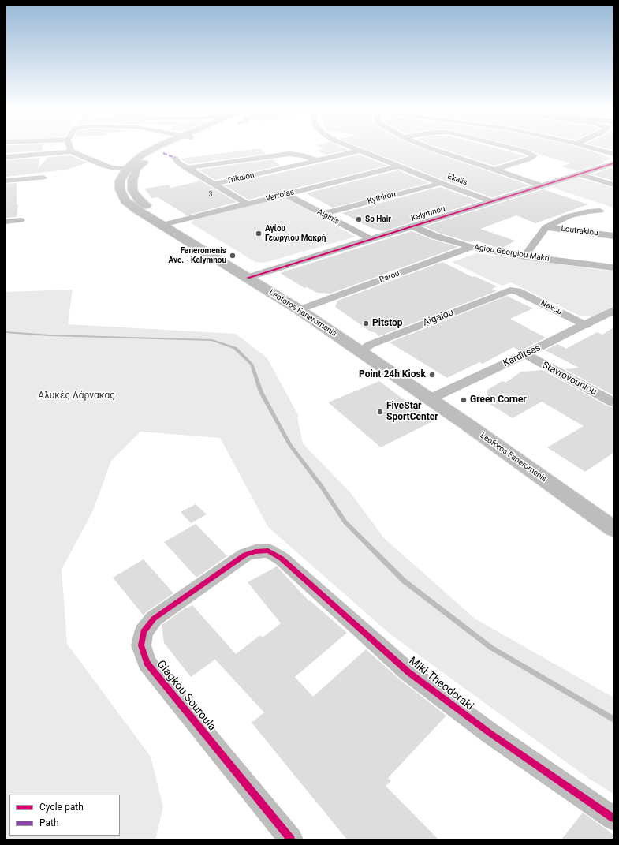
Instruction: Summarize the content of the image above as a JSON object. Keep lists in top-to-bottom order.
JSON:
{
  "streets": {
    "main road": ["Leoforos Faneromenis"],
    "street": [
      "Trikalon",
      "Ekalis",
      "Verroias",
      "Kythiron",
      "Kalymnou",
      "Aiginis",
      "Loutrakiou",
      "Agiou Georgiou Makri",
      "Parou",
      "Naxou",
      "Aigaiou",
      "Karditsas",
      "Stavrovouniou",
      "Miki Theodoraki",
      "Giagkou Souroula"
    ]
  },
  "crossings": [
    ["Trikalon", "Ekalis"],
    ["Ekalis", "Verroias"],
    ["Ekalis", "Kythiron"],
    ["Ekalis", "Kalymnou"],
    ["Verroias", "Aiginis"],
    ["Verroias", "Leoforos Faneromenis"],
    ["Kythiron", "Aiginis"],
    ["Kalymnou", "Aiginis"],
    ["Kalymnou", "Agiou Georgiou Makri"],
    ["Kalymnou", "Leoforos Faneromenis"],
    ["Agiou Georgiou Makri", "Parou"],
    ["Parou", "Leoforos Faneromenis"],
    ["Naxou", "Aigaiou"],
    ["Naxou", "Karditsas"],
    ["Leoforos Faneromenis", "Aigaiou"],
    ["Leoforos Faneromenis", "Karditsas"],
    ["Karditsas", "Stavrovouniou"],
    ["Miki Theodoraki", "Giagkou Souroula"]
  ],
  "parks": ["Αλυκές Λάρνακας"],
  "places": [
    "So Hair",
    "Αγίου Γεωργίου Μακρή",
    "Faneromenis Ave. - Kalymnou",
    "Pitstop",
    "Point 24h Kiosk",
    "Green Corner",
    "FiveStar SportCenter"
  ],
  "house_numbers": ["3"],
  "legend": ["Cycle path", "Path"]
}
